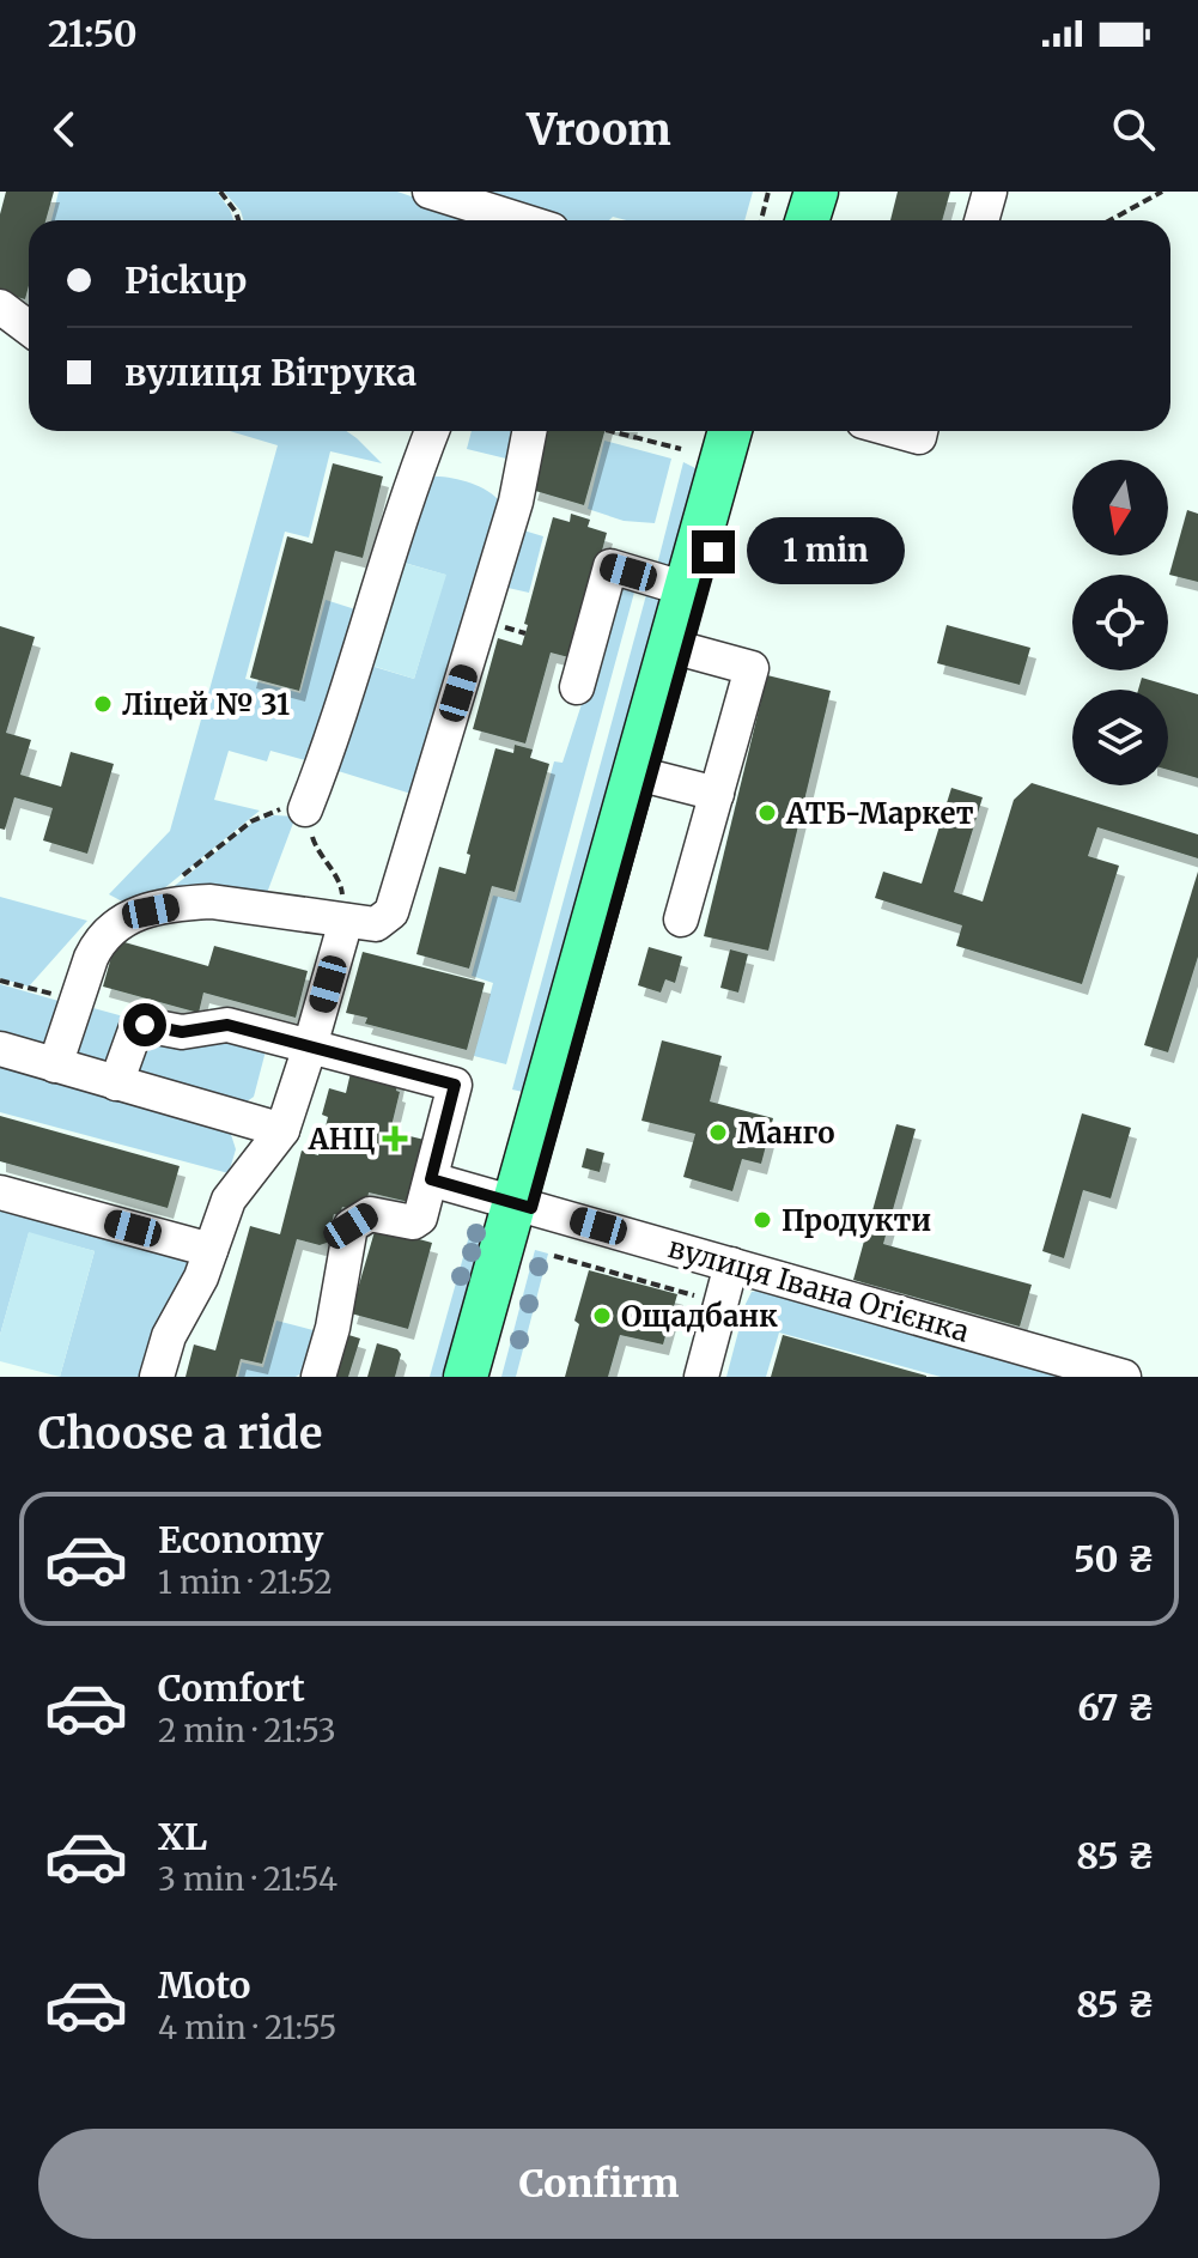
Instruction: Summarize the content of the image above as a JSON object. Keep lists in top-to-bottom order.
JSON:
{
  "streets": {
    "street": ["вулиця Івана Огієнка"]
  },
  "places": {
    "other": [
      "Ліцей № 31",
      "АТБ-Маркет",
      "Манго",
      "Продукти",
      "Ощадбанк"
    ],
    "health": ["АНЦ"]
  },
  "north": "bottom",
  "page": {
    "status": "21:50",
    "header": "Vroom",
    "banner": ["Pickup", "вулиця Вітрука"],
    "bubble": "1 min",
    "heading": "Choose a ride",
    "list": [
      {
        "name": "Economy",
        "note": "1 min · 21:52",
        "value": "50 ₴"
      },
      {
        "name": "Comfort",
        "note": "2 min · 21:53",
        "value": "67 ₴"
      },
      {
        "name": "XL",
        "note": "3 min · 21:54",
        "value": "85 ₴"
      },
      {
        "name": "Moto",
        "note": "4 min · 21:55",
        "value": "85 ₴"
      }
    ],
    "buttons": "Confirm"
  }
}
